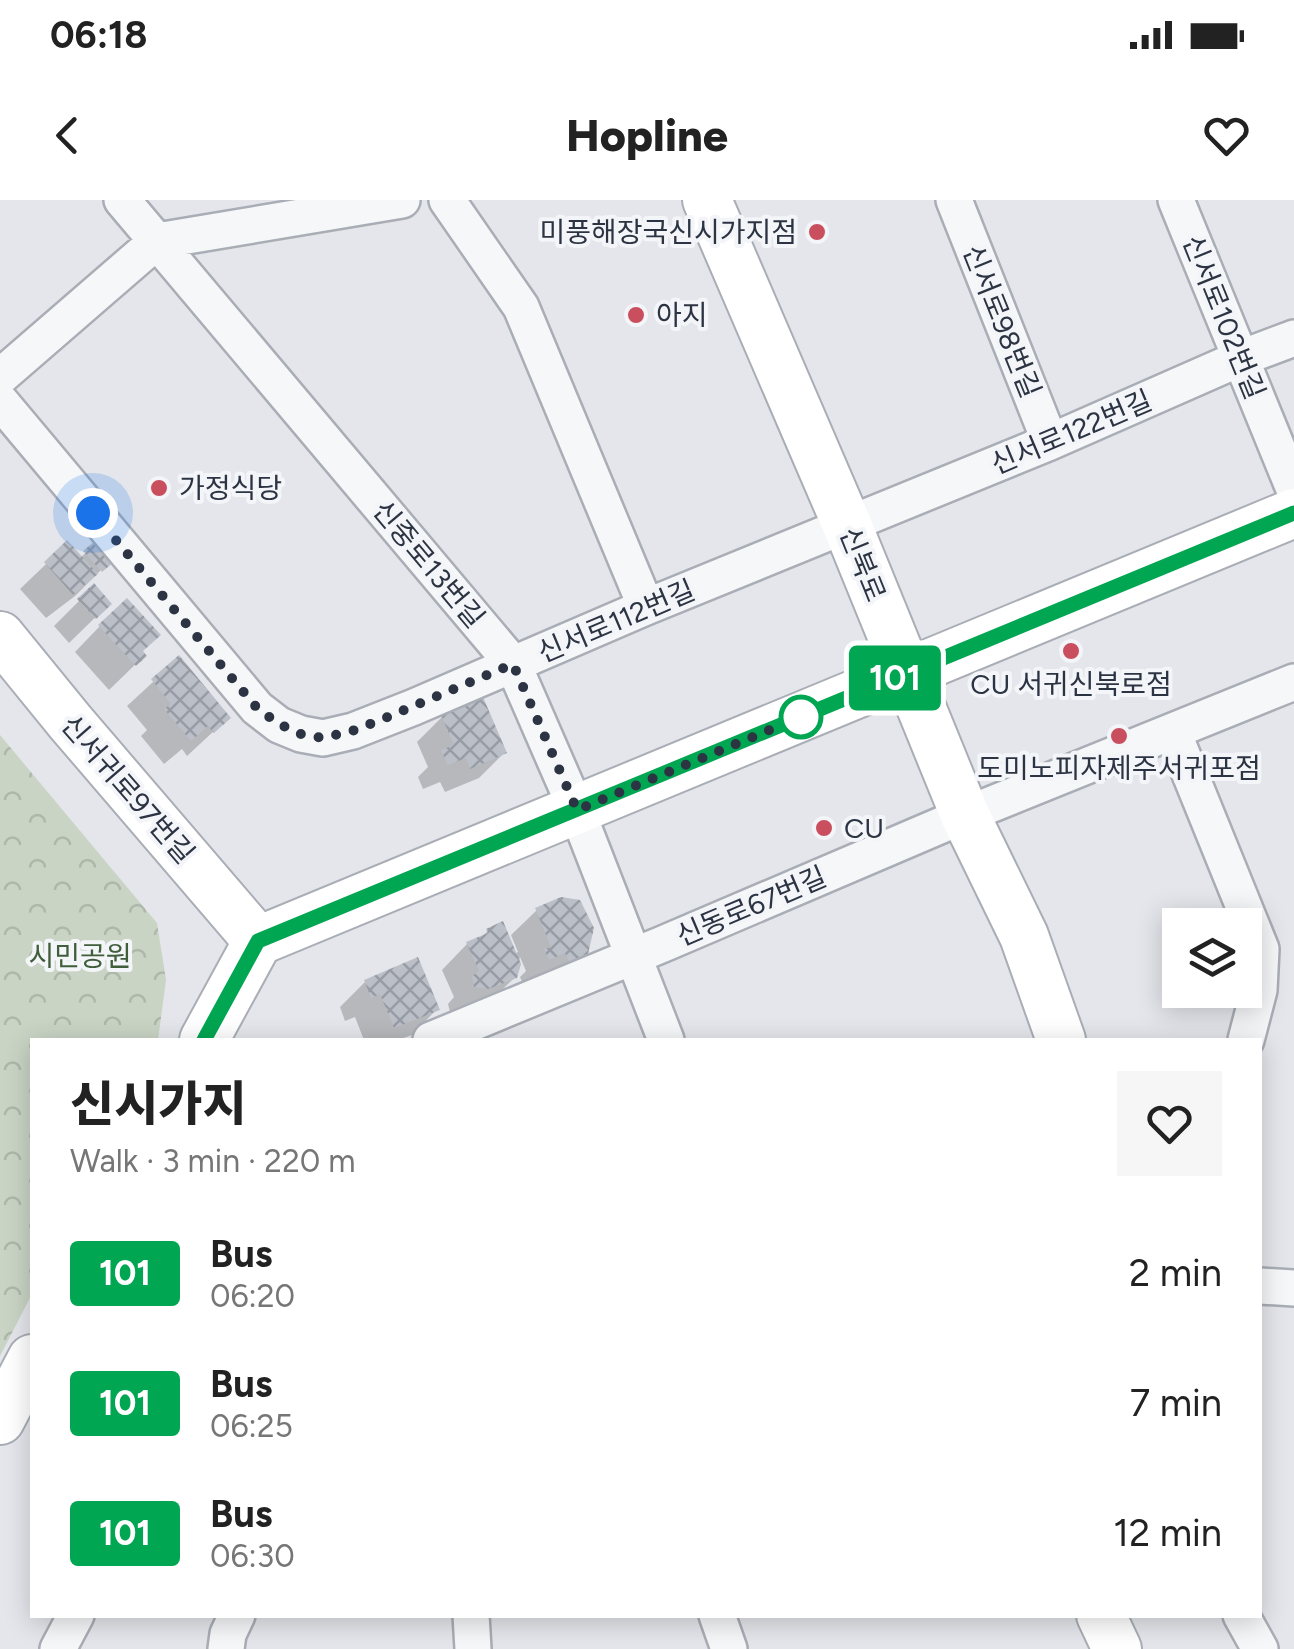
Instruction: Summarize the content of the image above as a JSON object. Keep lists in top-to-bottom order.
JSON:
{
  "streets": {
    "street": [
      "신서로102번길",
      "신서로98번길",
      "신서로122번길",
      "신중로13번길",
      "신북로",
      "신서로112번길",
      "신서귀로97번길",
      "신동로67번길"
    ]
  },
  "crossings": [
    ["신서로102번길", "신서로122번길"],
    ["신서로98번길", "신서로122번길"],
    ["신서로122번길", "신북로"],
    ["신서로122번길", "신서로112번길"],
    ["신중로13번길", "신서로112번길"],
    ["신중로13번길", "신동로67번길"],
    ["신북로", "신서로112번길"],
    ["신북로", "신동로67번길"]
  ],
  "parks": ["시민공원"],
  "places": [
    "미풍해장국신시가지점",
    "아지",
    "가정식당",
    "CU 서귀신북로점",
    "도미노피자제주서귀포점",
    "CU"
  ],
  "lines": ["bus line 101"],
  "page": {
    "status": "06:18",
    "header": "Hopline",
    "on_map": "101",
    "heading": ["신시가지", "Walk · 3 min · 220 m"],
    "list": [
      {
        "mark": "101",
        "name": "Bus",
        "note": "06:20",
        "value": "2 min"
      },
      {
        "mark": "101",
        "name": "Bus",
        "note": "06:25",
        "value": "7 min"
      },
      {
        "mark": "101",
        "name": "Bus",
        "note": "06:30",
        "value": "12 min"
      }
    ]
  }
}
